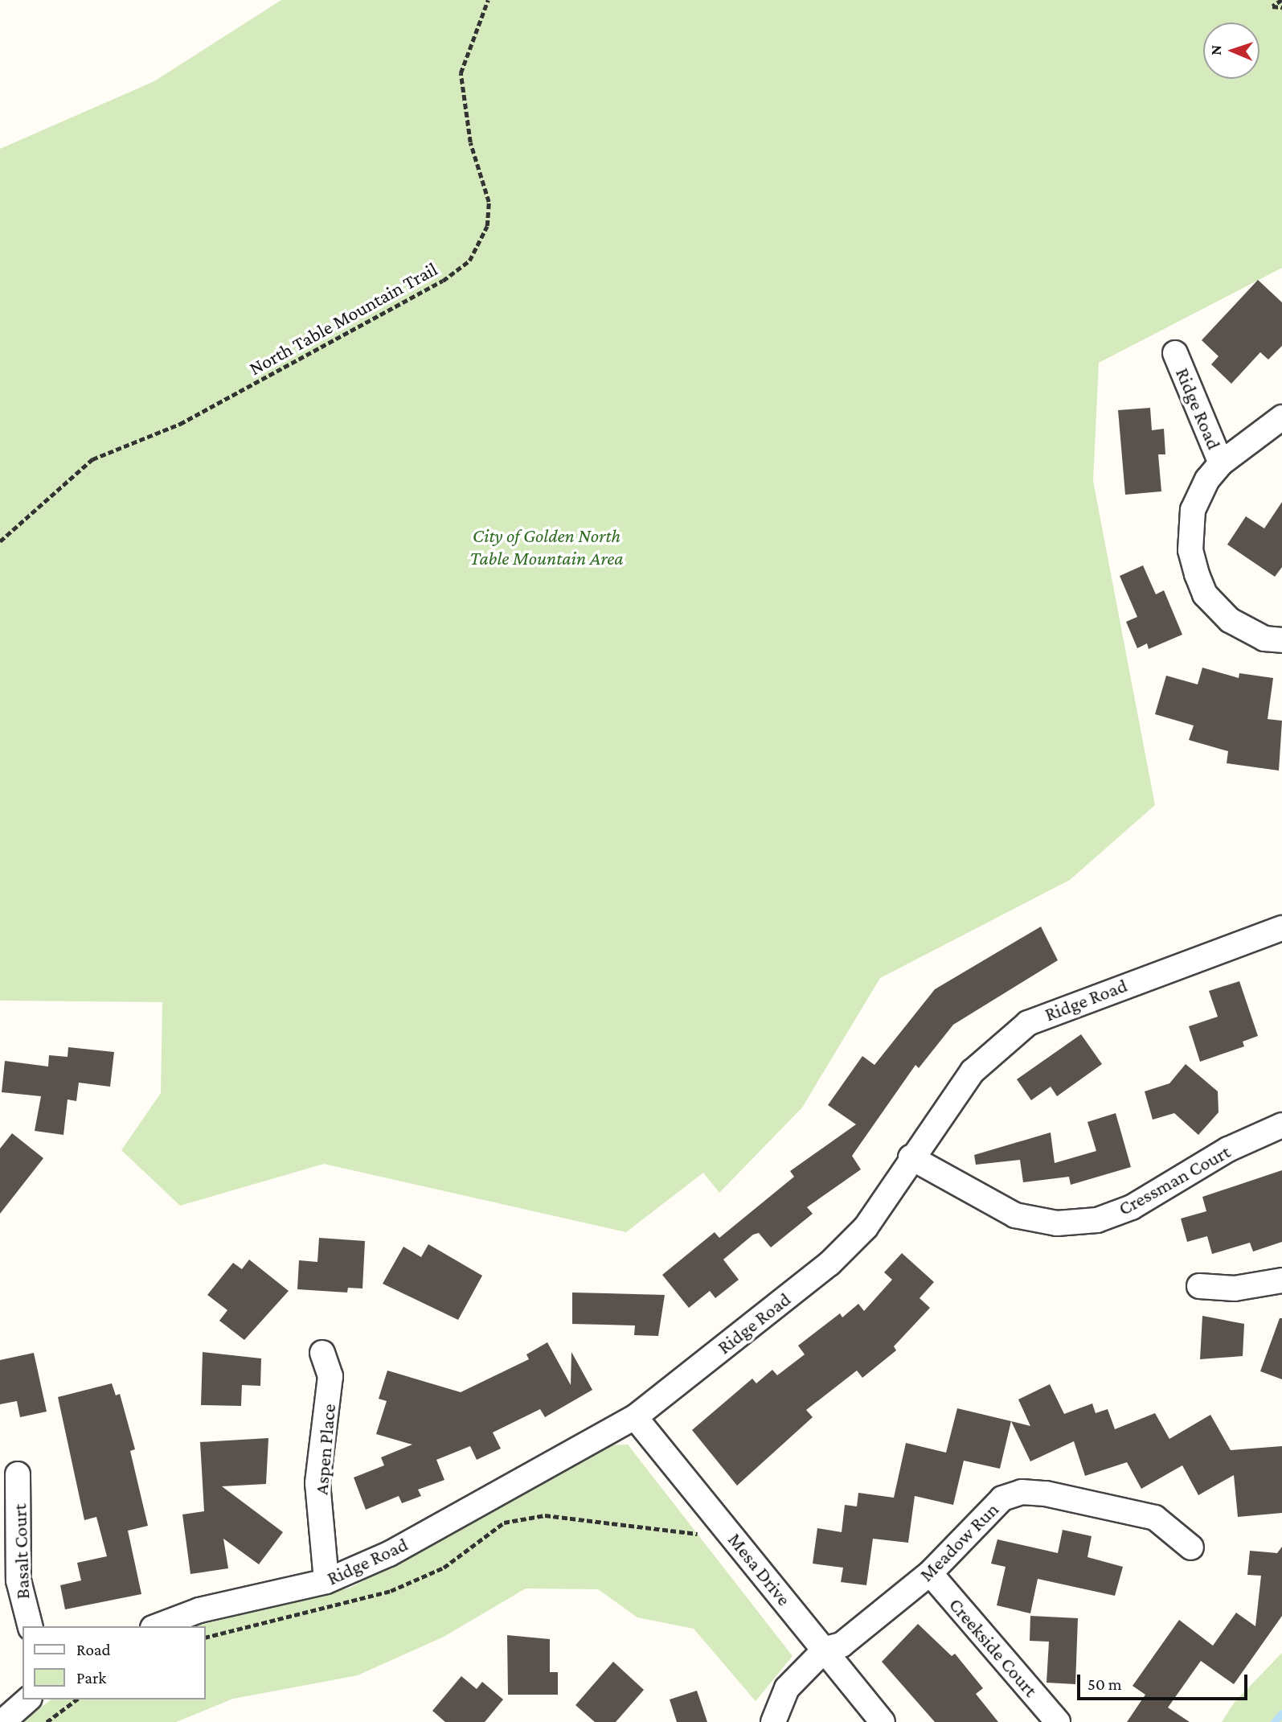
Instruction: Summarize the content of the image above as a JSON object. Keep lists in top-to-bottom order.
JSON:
{
  "streets": {
    "street": [
      "Ridge Road",
      "Cressman Court",
      "Aspen Place",
      "Meadow Run",
      "Basalt Court",
      "Mesa Drive",
      "Creekside Court"
    ],
    "path": ["North Table Mountain Trail"]
  },
  "crossings": [
    ["Ridge Road", "Cressman Court"],
    ["Ridge Road", "Aspen Place"],
    ["Ridge Road", "Mesa Drive"],
    ["Meadow Run", "Mesa Drive"],
    ["Meadow Run", "Creekside Court"]
  ],
  "parks": ["City of Golden North Table Mountain Area"],
  "legend": ["Road", "Park"],
  "scale_bar": "50 m",
  "north": "left"
}
